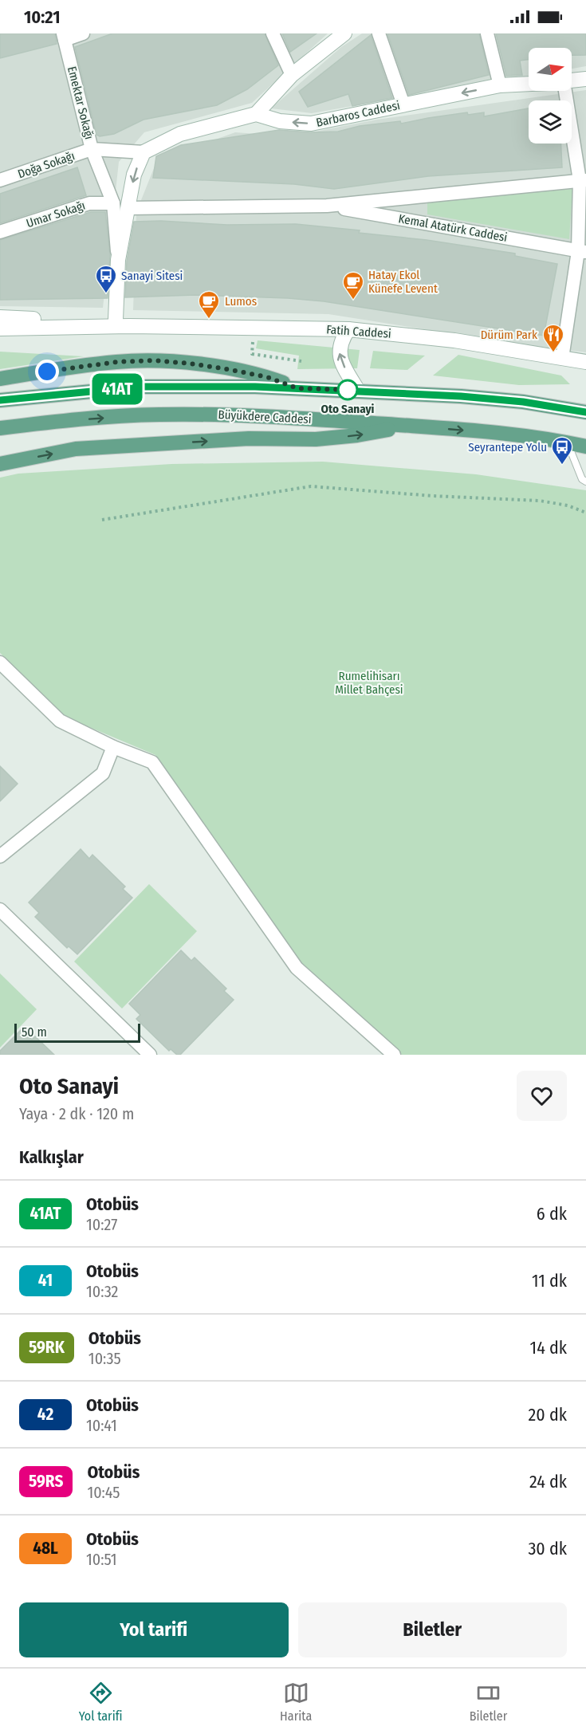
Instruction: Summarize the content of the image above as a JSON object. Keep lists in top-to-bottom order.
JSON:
{
  "streets": {
    "main road": ["Büyükdere Caddesi"],
    "street": [
      "Emektar Sokağı",
      "Barbaros Caddesi",
      "Doğa Sokağı",
      "Umar Sokağı",
      "Kemal Atatürk Caddesi",
      "Fatih Caddesi"
    ]
  },
  "crossings": [
    ["Emektar Sokağı", "Doğa Sokağı"]
  ],
  "one_way": ["Barbaros Caddesi"],
  "parks": ["Rumelihisarı Millet Bahçesi"],
  "places": {
    "bus stop": ["Sanayi Sitesi", "Seyrantepe Yolu"],
    "cafe": ["Hatay Ekol Künefe Levent", "Lumos"],
    "restaurant": ["Dürüm Park"],
    "other": ["Oto Sanayi"]
  },
  "lines": ["bus line 41AT"],
  "scale_bar": "50 m",
  "north": "right",
  "page": {
    "status": "10:21",
    "on_map": "41AT",
    "scale": "50 m",
    "heading": [
      ["Oto Sanayi", "Yaya · 2 dk · 120 m"],
      "Kalkışlar"
    ],
    "list": [
      {
        "mark": "41AT",
        "name": "Otobüs",
        "note": "10:27",
        "value": "6 dk"
      },
      {
        "mark": "41",
        "name": "Otobüs",
        "note": "10:32",
        "value": "11 dk"
      },
      {
        "mark": "59RK",
        "name": "Otobüs",
        "note": "10:35",
        "value": "14 dk"
      },
      {
        "mark": "42",
        "name": "Otobüs",
        "note": "10:41",
        "value": "20 dk"
      },
      {
        "mark": "59RS",
        "name": "Otobüs",
        "note": "10:45",
        "value": "24 dk"
      },
      {
        "mark": "48L",
        "name": "Otobüs",
        "note": "10:51",
        "value": "30 dk"
      }
    ],
    "buttons": ["Yol tarifi", "Biletler"],
    "tabs": ["Yol tarifi", "Harita", "Biletler"]
  }
}
